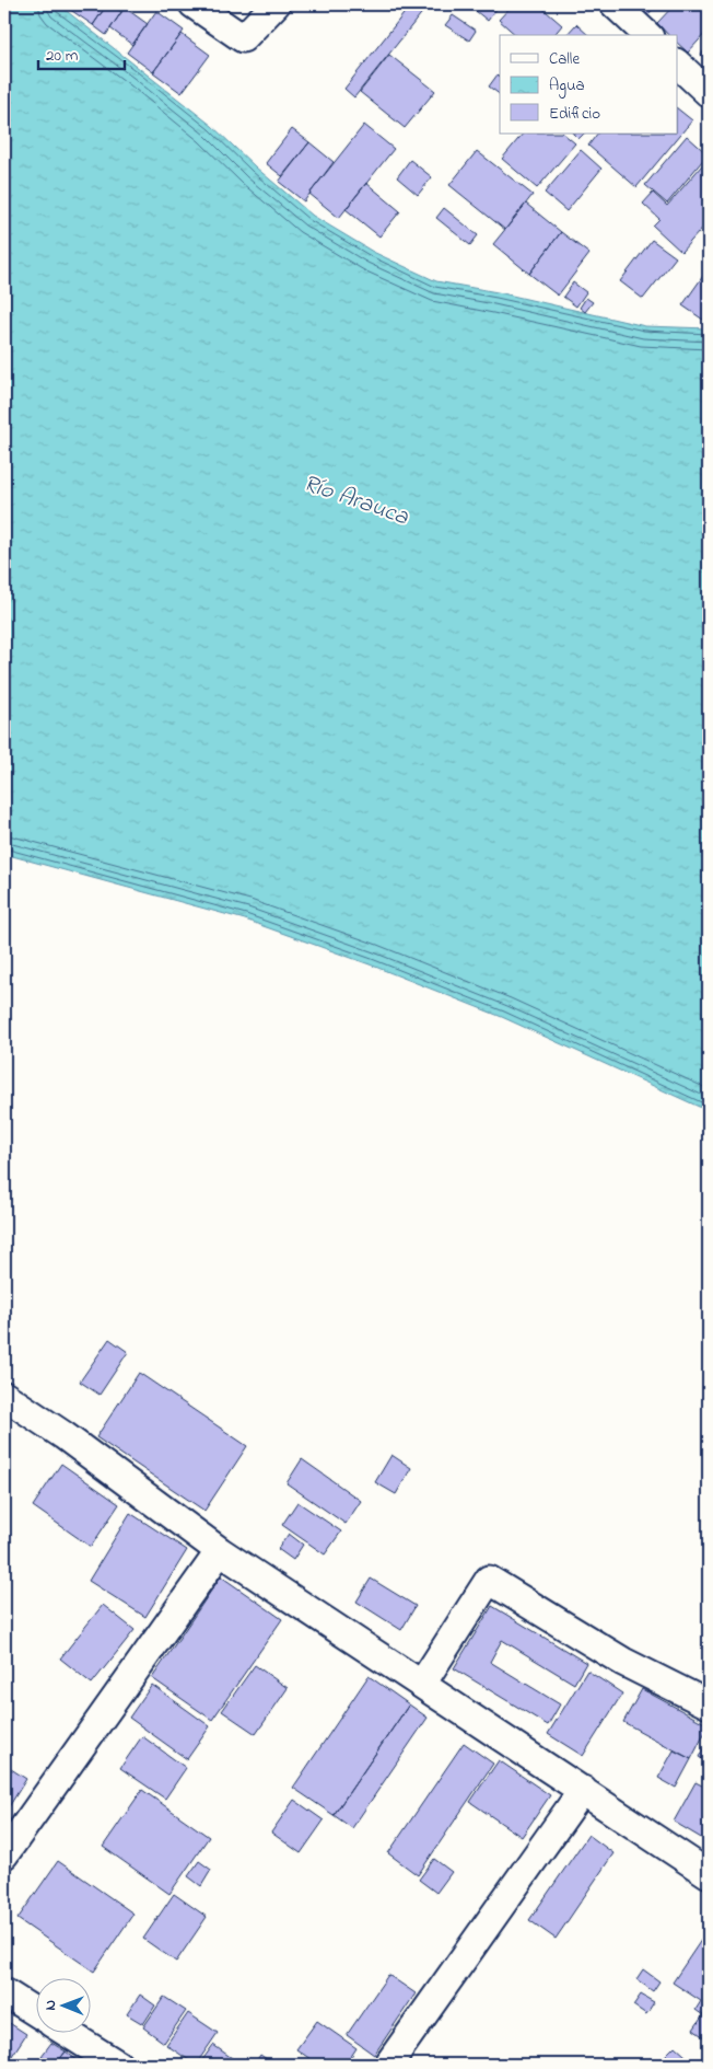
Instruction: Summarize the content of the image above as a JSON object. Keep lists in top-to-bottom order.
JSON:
{
  "water": ["Río Arauca"],
  "legend": ["Calle", "Agua", "Edificio"],
  "scale_bar": "20 m",
  "north": "left"
}
